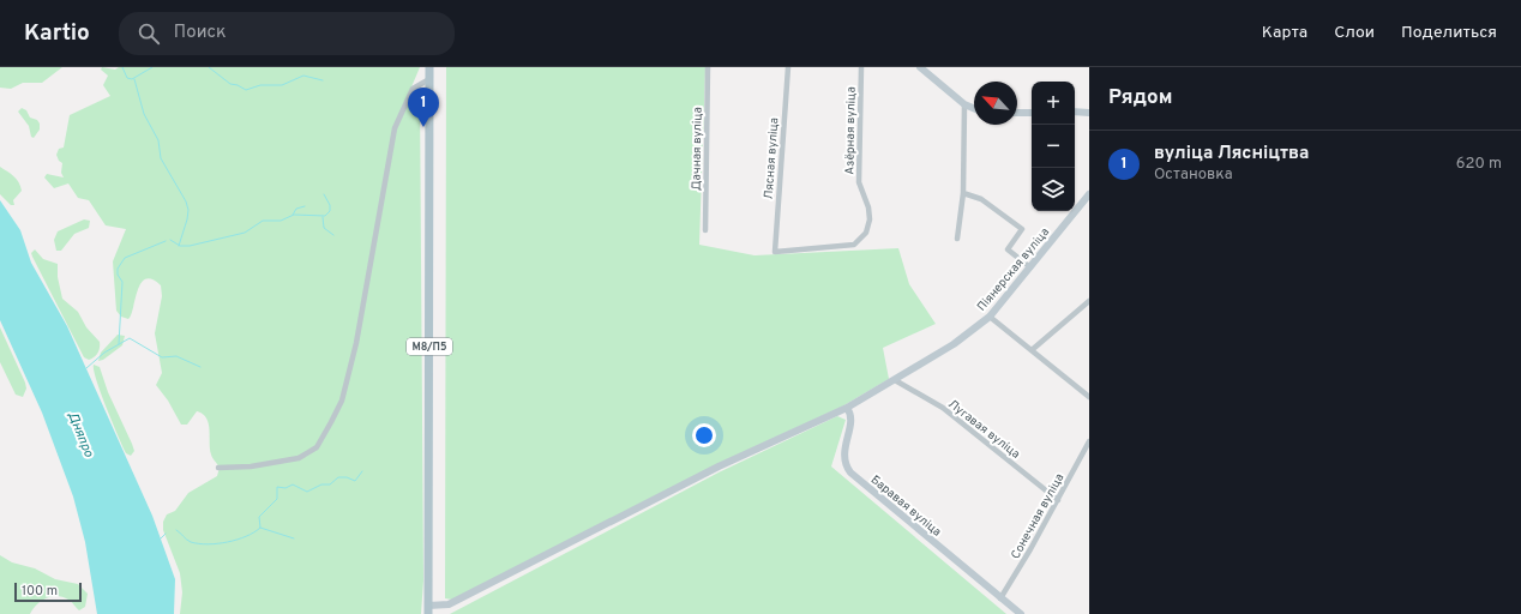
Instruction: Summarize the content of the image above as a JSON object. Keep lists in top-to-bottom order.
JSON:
{
  "streets": {
    "main road": ["М8/П5"],
    "street": [
      "Азёрная вуліца",
      "Дачная вуліца",
      "Лясная вуліца",
      "Піянерская вуліца",
      "Лугавая вуліца",
      "Баравая вуліца",
      "Сонечная вуліца"
    ]
  },
  "crossings": [
    ["Азёрная вуліца", "Лясная вуліца"],
    ["Піянерская вуліца", "М8/П5"],
    ["Піянерская вуліца", "Лугавая вуліца"],
    ["Піянерская вуліца", "Баравая вуліца"],
    ["Лугавая вуліца", "Сонечная вуліца"],
    ["Баравая вуліца", "Сонечная вуліца"]
  ],
  "water": ["Дняпро"],
  "scale_bar": "100 m",
  "north": "top left",
  "page": {
    "header": "Kartio",
    "search": "Поиск",
    "nav": ["Карта", "Слои", "Поделиться"],
    "heading": "Рядом",
    "map_buttons": ["+", "−"],
    "pins": "1",
    "list": [
      {
        "mark": "1",
        "name": "вуліца Лясніцтва",
        "note": "Остановка",
        "value": "620 m"
      }
    ],
    "scale": "100 m"
  }
}
